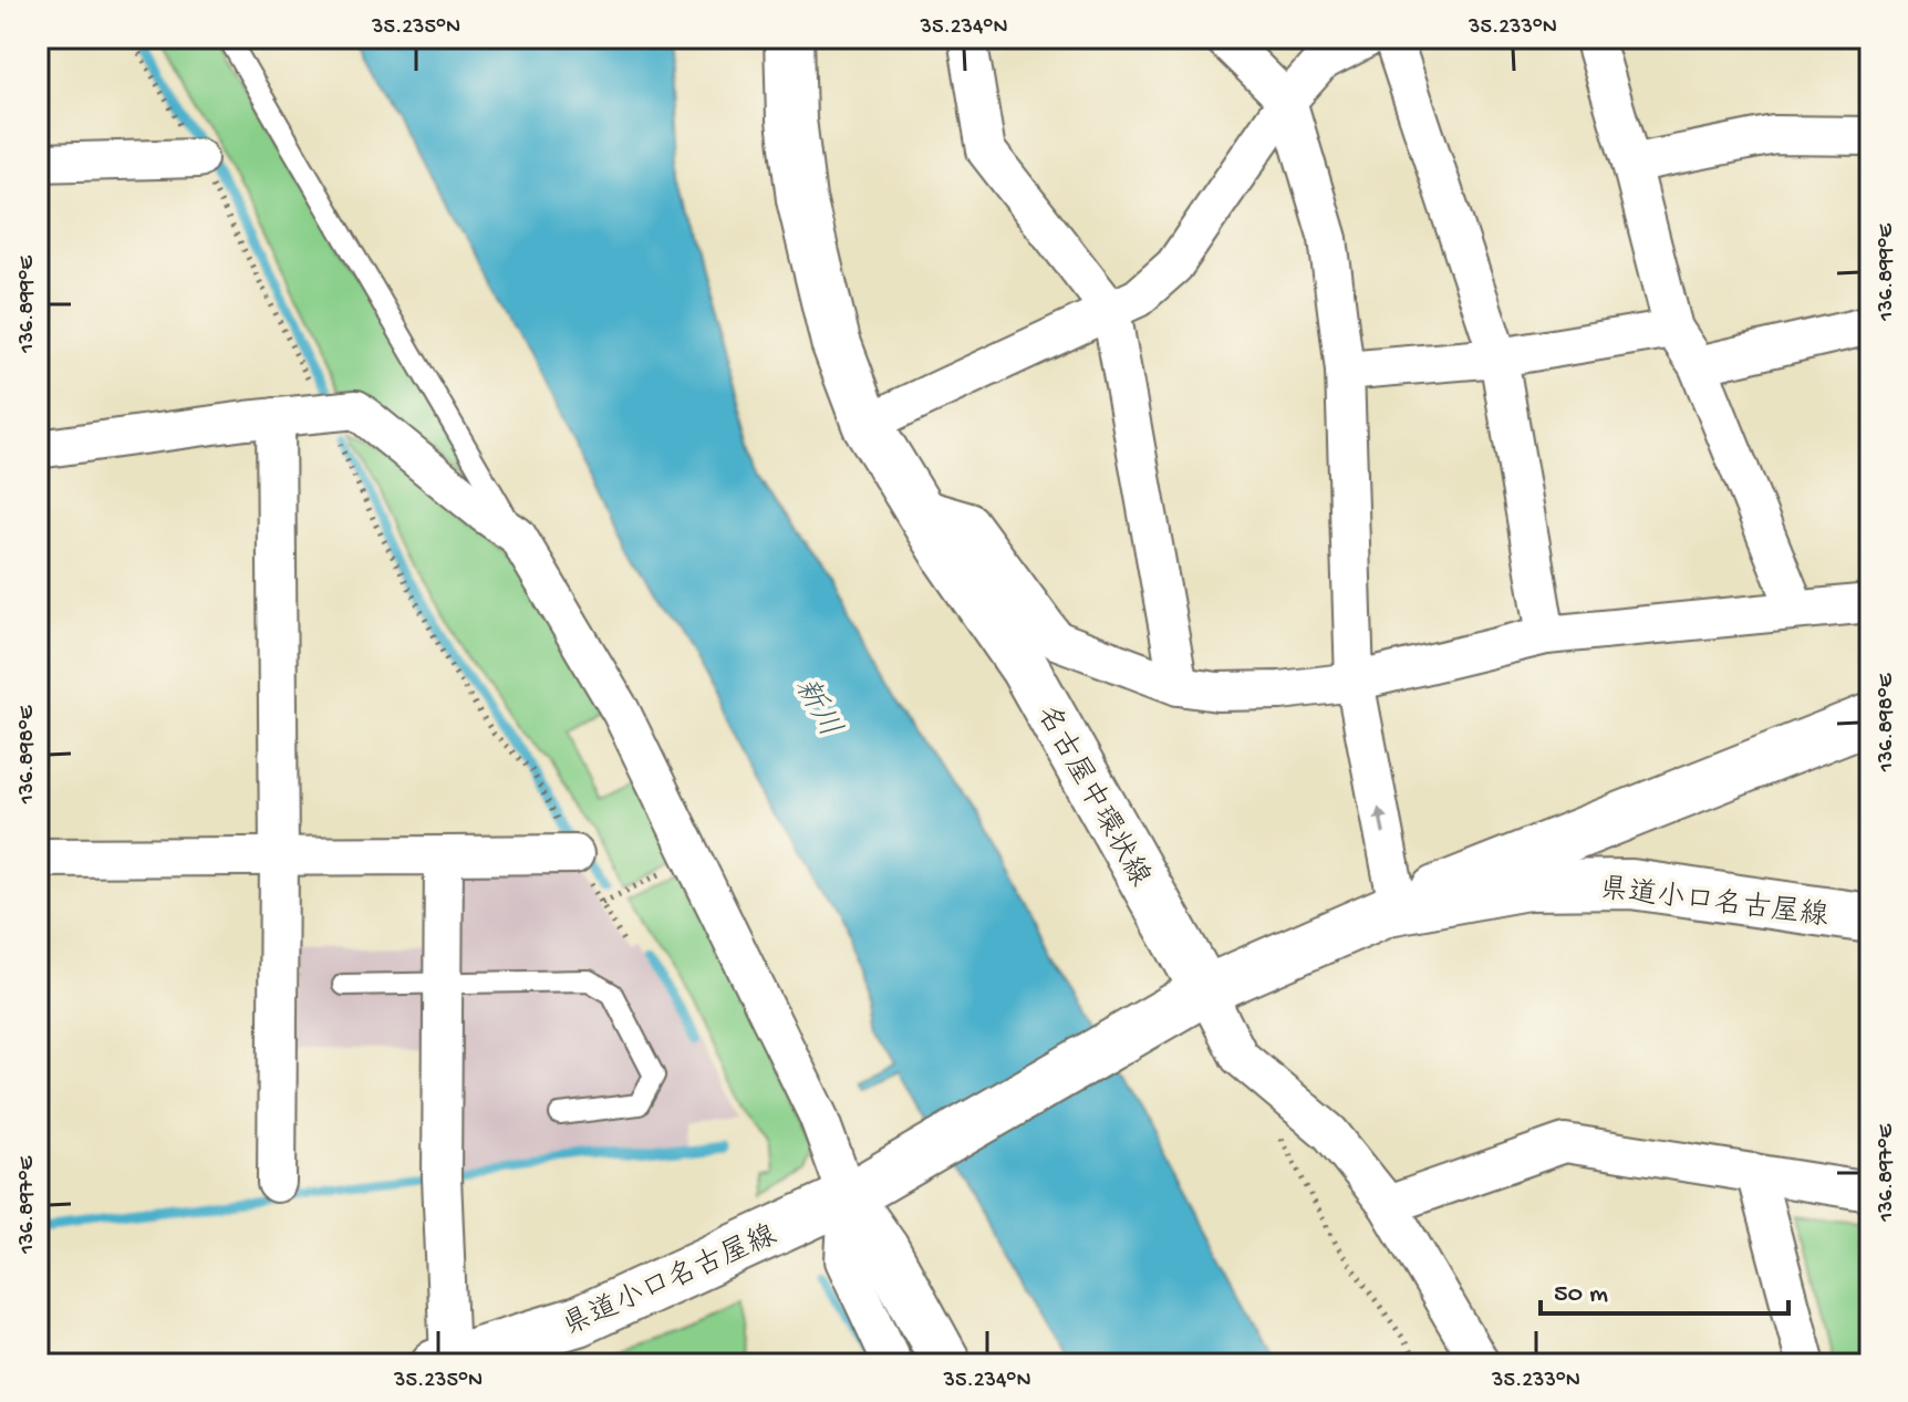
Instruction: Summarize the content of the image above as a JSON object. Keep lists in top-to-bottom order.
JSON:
{
  "streets": {
    "main road": ["名古屋中環状線", "県道小口名古屋線"]
  },
  "crossings": [
    ["名古屋中環状線", "県道小口名古屋線"]
  ],
  "water": ["新川"],
  "scale_bar": "50 m",
  "coordinates": [
    "35.235°N",
    "35.234°N",
    "35.233°N",
    "136.899°E",
    "136.898°E",
    "136.897°E"
  ]
}
